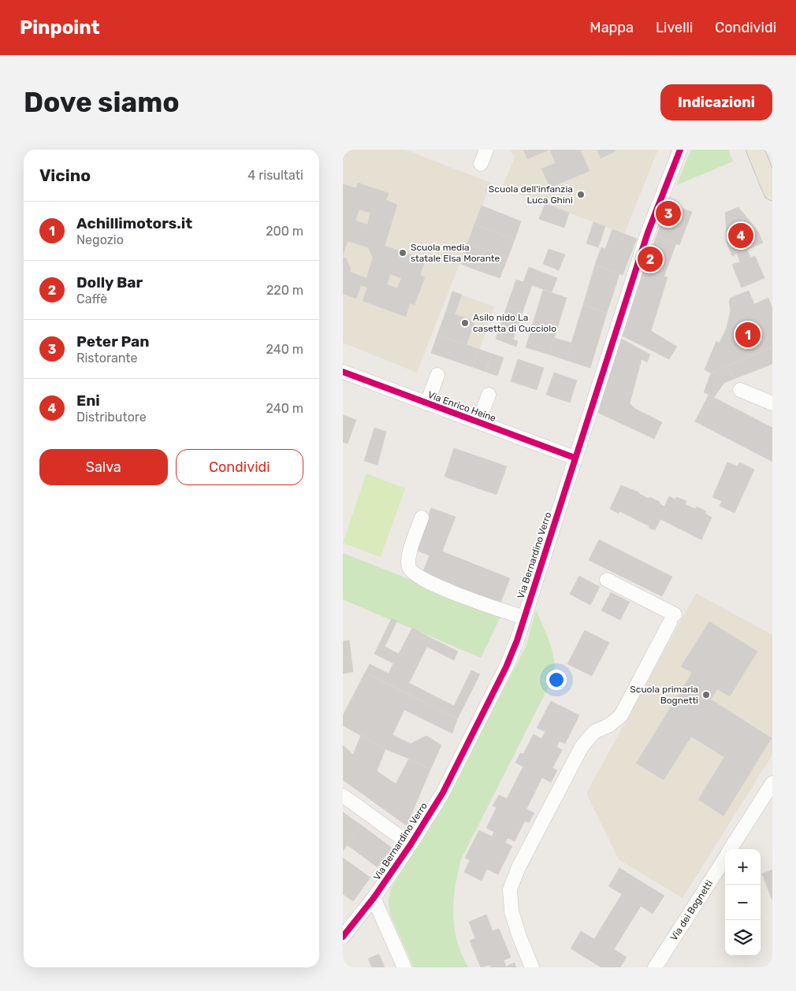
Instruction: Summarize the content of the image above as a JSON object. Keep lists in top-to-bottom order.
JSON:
{
  "streets": {
    "street": ["Via Enrico Heine", "Via Bernardino Verro", "Via dei Bognetti"]
  },
  "crossings": [
    ["Via Enrico Heine", "Via Bernardino Verro"]
  ],
  "places": [
    "Scuola dell'infanzia Luca Ghini",
    "Scuola media statale Elsa Morante",
    "Asilo nido La casetta di Cucciolo",
    "Scuola primaria Bognetti"
  ],
  "page": {
    "header": "Pinpoint",
    "nav": ["Mappa", "Livelli", "Condividi"],
    "buttons": [
      "Indicazioni",
      ["Salva", "Condividi"]
    ],
    "title": "Dove siamo",
    "heading": ["Vicino", "4 risultati"],
    "pins": [
      "3",
      "4",
      "2",
      "1"
    ],
    "list": [
      {
        "mark": "1",
        "name": "Achillimotors.it",
        "note": "Negozio",
        "value": "200 m"
      },
      {
        "mark": "2",
        "name": "Dolly Bar",
        "note": "Caffè",
        "value": "220 m"
      },
      {
        "mark": "3",
        "name": "Peter Pan",
        "note": "Ristorante",
        "value": "240 m"
      },
      {
        "mark": "4",
        "name": "Eni",
        "note": "Distributore",
        "value": "240 m"
      }
    ],
    "map_buttons": ["+", "−"]
  }
}
